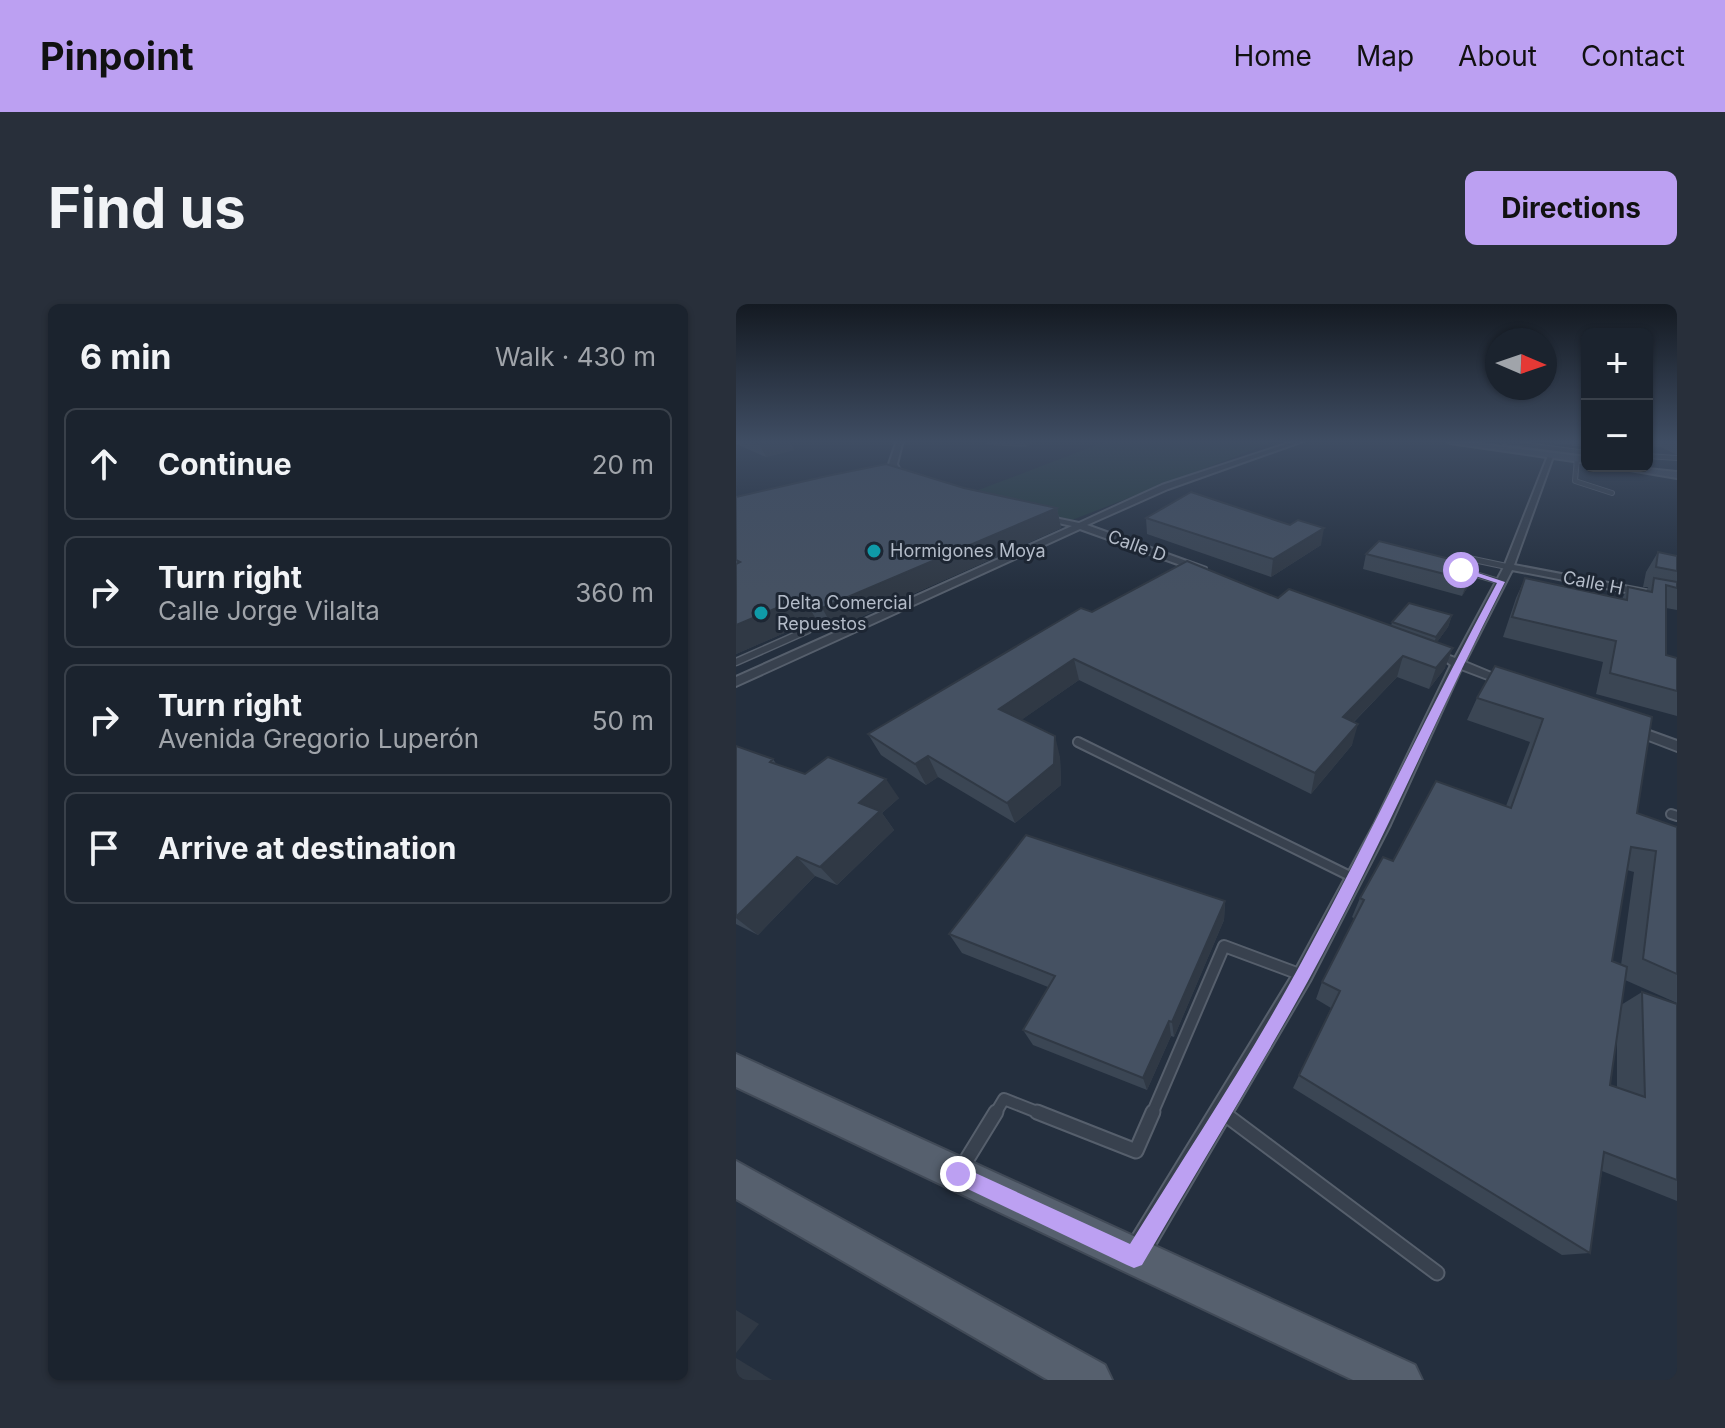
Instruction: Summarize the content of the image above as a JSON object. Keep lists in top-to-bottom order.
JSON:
{
  "streets": {
    "street": ["Calle D", "Calle H"]
  },
  "places": ["Hormigones Moya", "Delta Comercial Repuestos"],
  "north": "right",
  "page": {
    "header": "Pinpoint",
    "nav": [
      "Home",
      "Map",
      "About",
      "Contact"
    ],
    "buttons": "Directions",
    "title": "Find us",
    "heading": ["6 min", "Walk · 430 m"],
    "map_buttons": ["+", "−"],
    "list": [
      ["Continue", "20 m"],
      ["Turn right", "Calle Jorge Vilalta", "360 m"],
      ["Turn right", "Avenida Gregorio Luperón", "50 m"],
      "Arrive at destination"
    ]
  }
}
